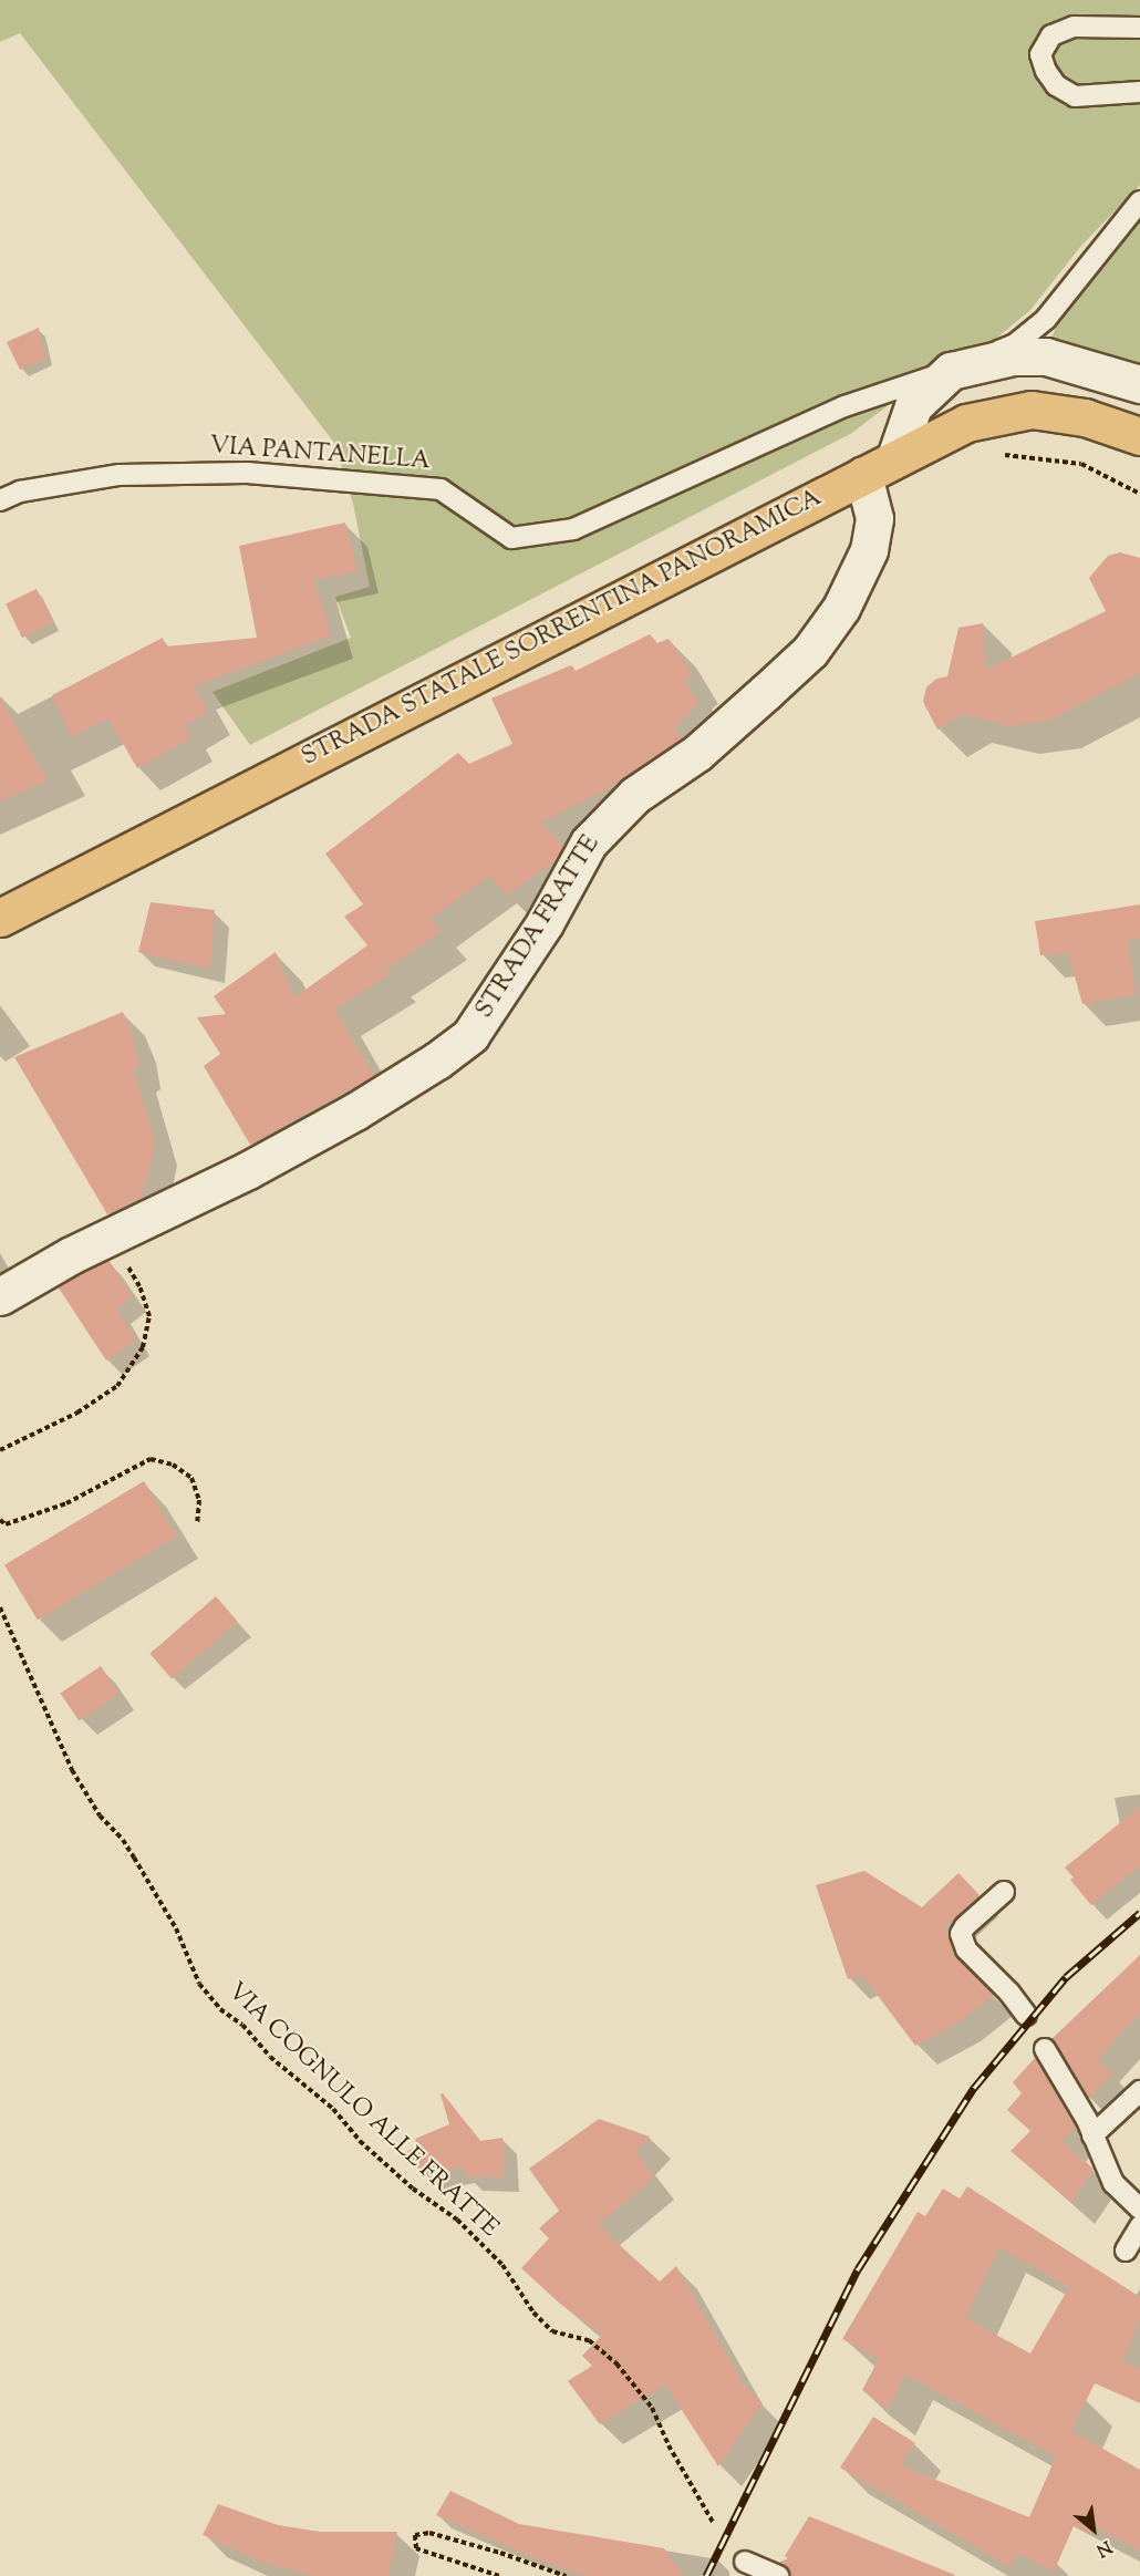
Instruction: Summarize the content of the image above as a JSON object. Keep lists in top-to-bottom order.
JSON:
{
  "streets": {
    "main road": ["STRADA STATALE SORRENTINA PANORAMICA"],
    "street": ["STRADA FRATTE"],
    "lane": ["VIA PANTANELLA"],
    "path": ["VIA COGNULO ALLE FRATTE"]
  },
  "crossings": [
    ["STRADA STATALE SORRENTINA PANORAMICA", "STRADA FRATTE"]
  ],
  "north": "bottom right"
}
